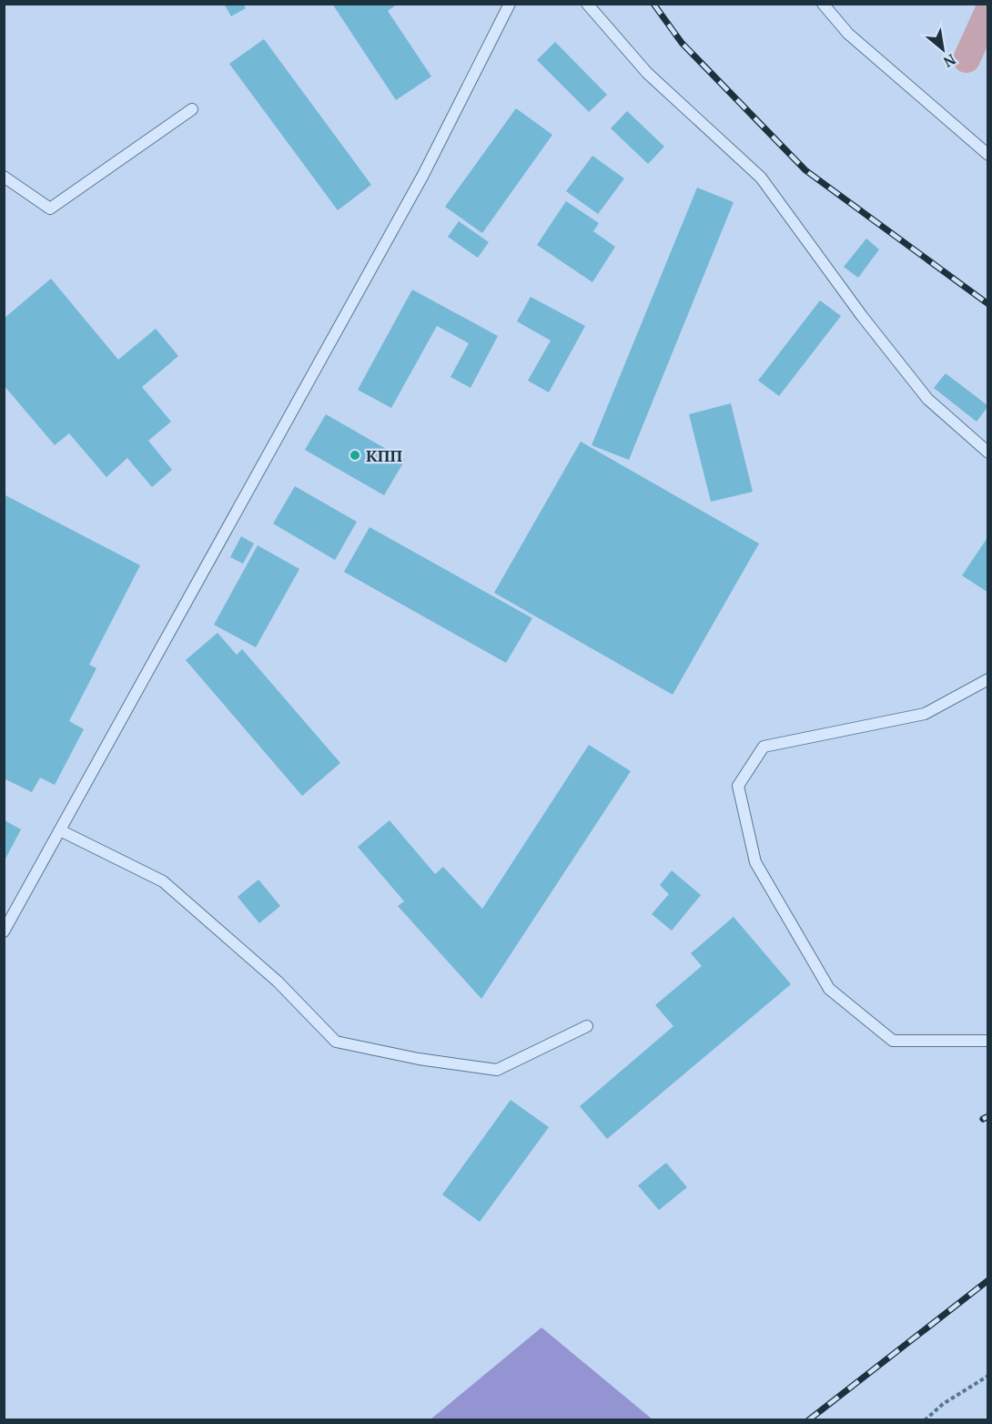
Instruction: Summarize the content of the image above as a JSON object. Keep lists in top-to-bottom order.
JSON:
{
  "places": ["КПП"],
  "north": "bottom right"
}
